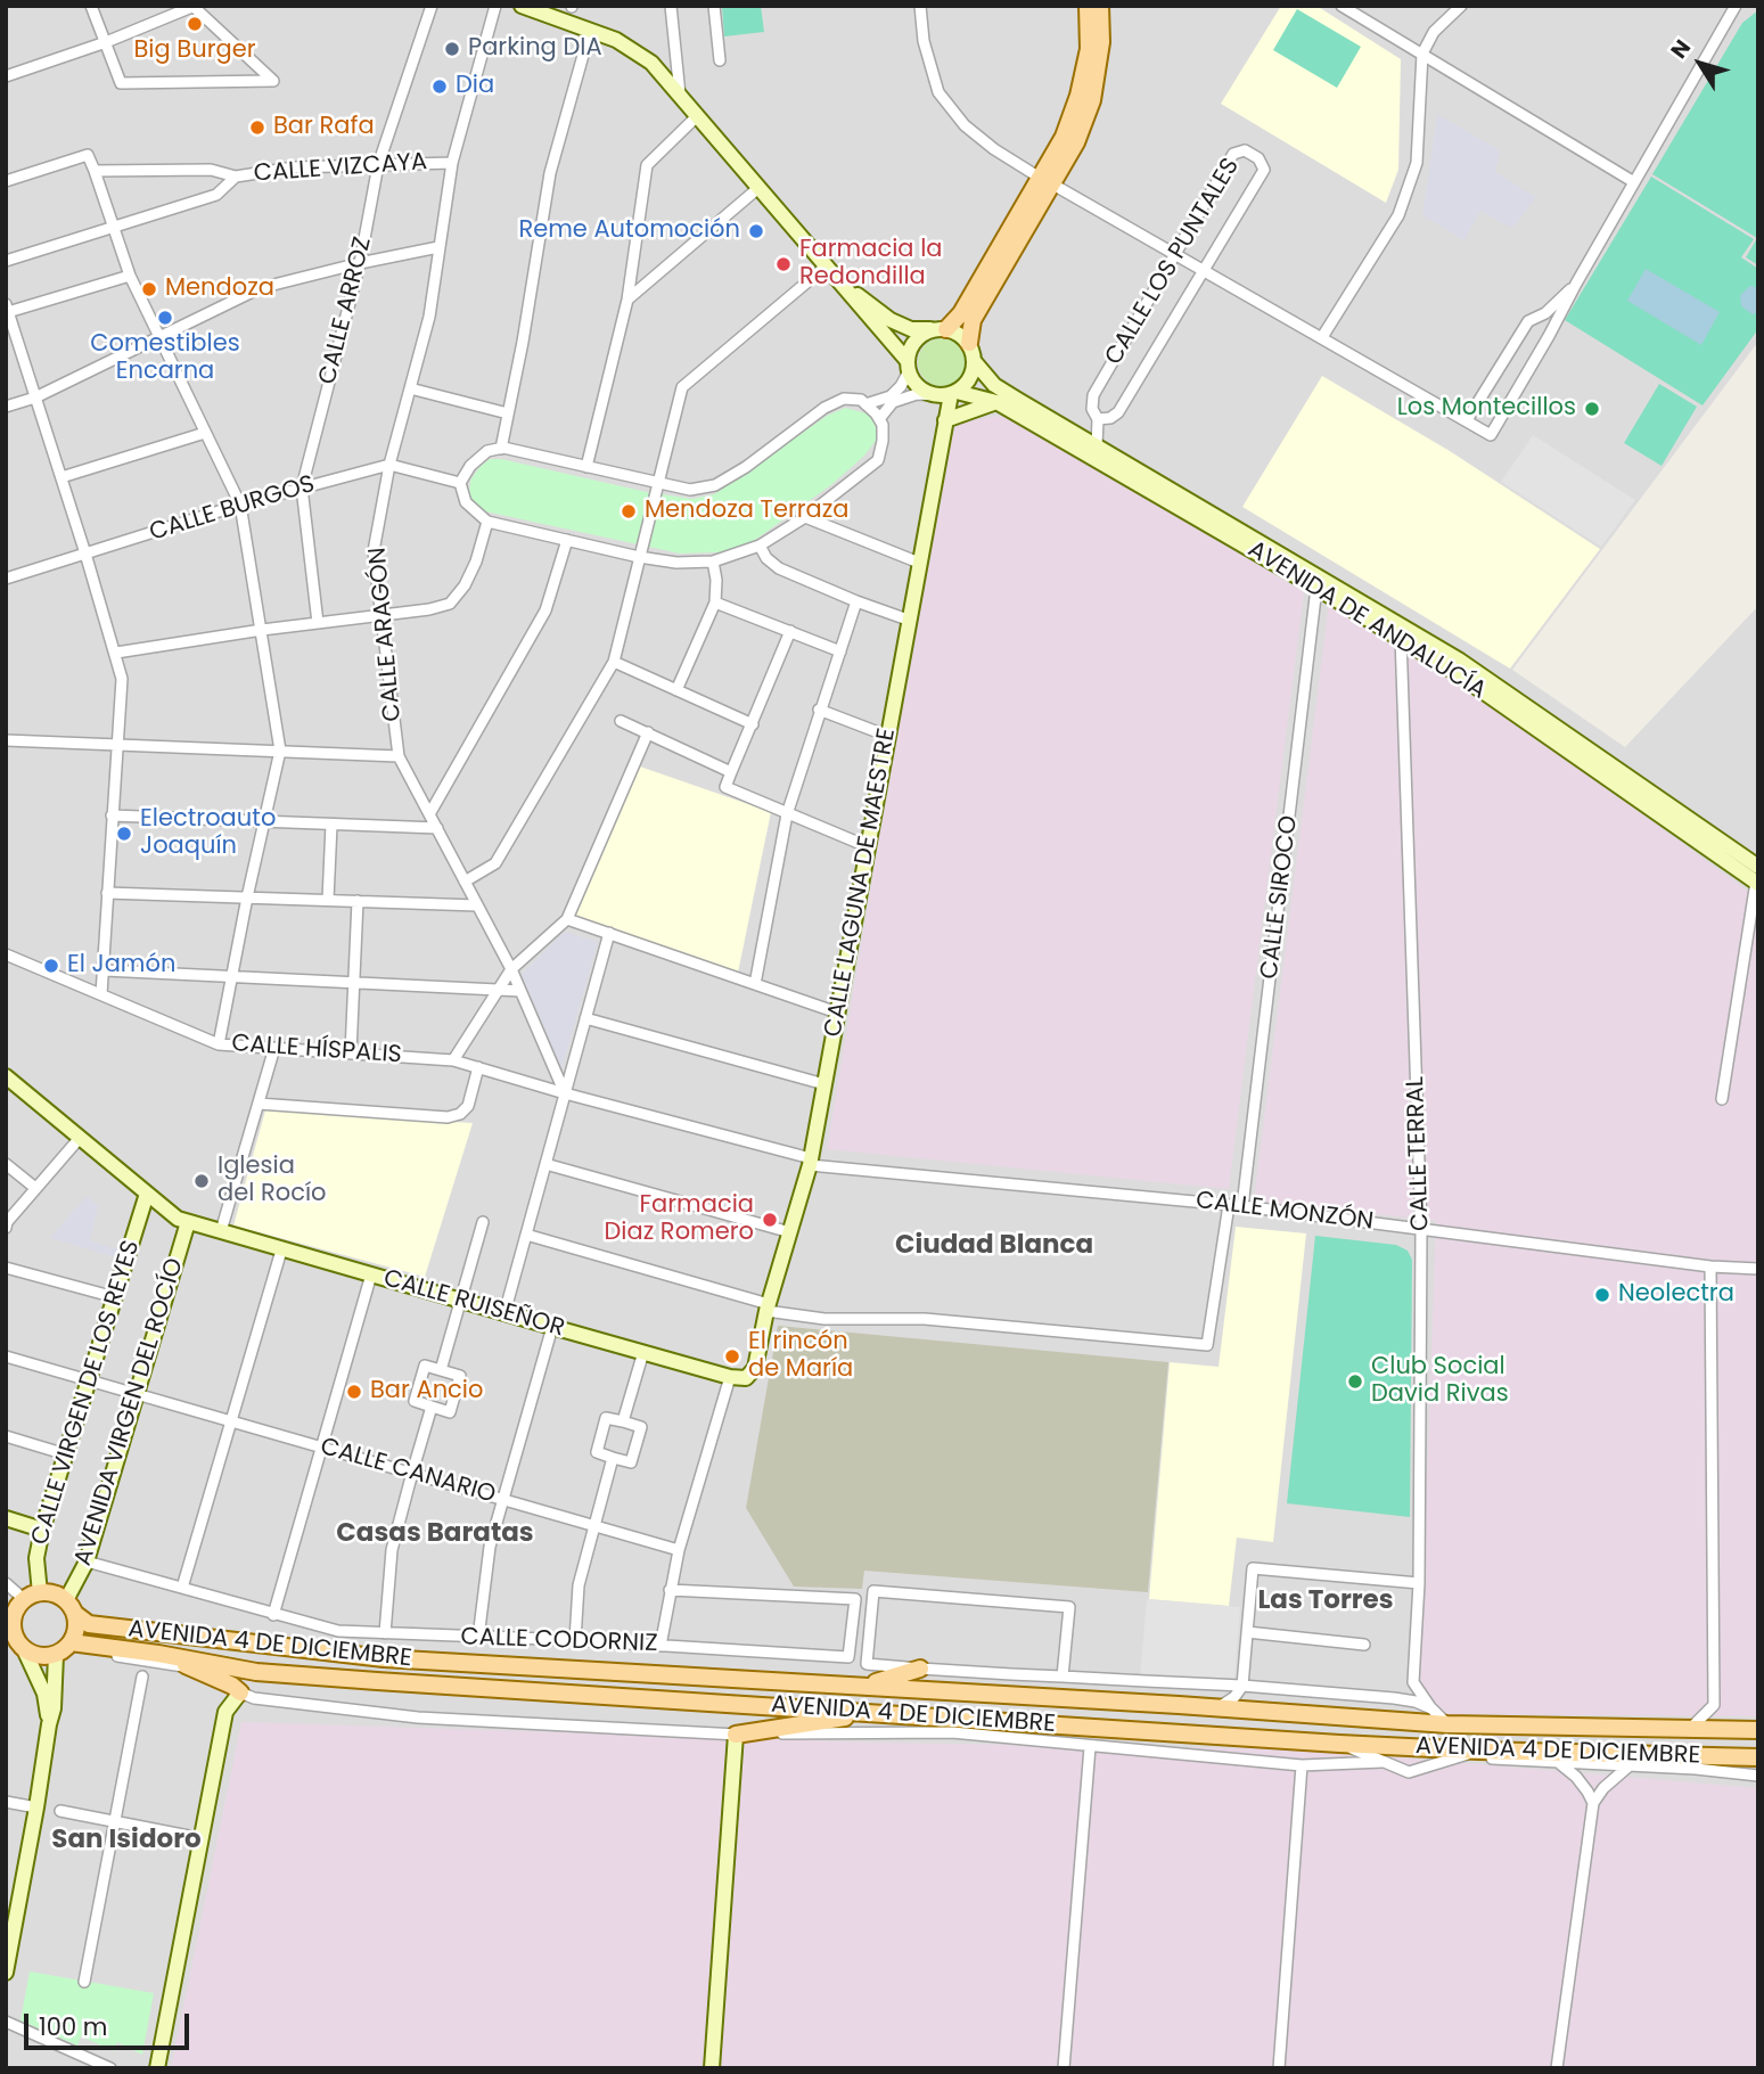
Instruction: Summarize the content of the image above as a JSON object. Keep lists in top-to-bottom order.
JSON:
{
  "streets": {
    "main road": ["AVENIDA 4 DE DICIEMBRE"],
    "street": [
      "CALLE VIZCAYA",
      "CALLE LOS PUNTALES",
      "CALLE ARROZ",
      "CALLE BURGOS",
      "AVENIDA DE ANDALUCÍA",
      "CALLE ARAGÓN",
      "CALLE LAGUNA DE MAESTRE",
      "CALLE SIROCO",
      "CALLE HÍSPALIS",
      "CALLE TERRAL",
      "CALLE MONZÓN",
      "CALLE RUISEÑOR",
      "CALLE VIRGEN DE LOS REYES",
      "AVENIDA VIRGEN DEL ROCÍO",
      "CALLE CANARIO",
      "CALLE CODORNIZ"
    ]
  },
  "crossings": [
    ["CALLE VIZCAYA", "CALLE ARROZ"],
    ["CALLE VIZCAYA", "CALLE ARAGÓN"],
    ["CALLE ARROZ", "CALLE BURGOS"],
    ["CALLE BURGOS", "CALLE ARAGÓN"],
    ["AVENIDA DE ANDALUCÍA", "CALLE LAGUNA DE MAESTRE"],
    ["AVENIDA DE ANDALUCÍA", "CALLE SIROCO"],
    ["AVENIDA DE ANDALUCÍA", "CALLE TERRAL"],
    ["CALLE ARAGÓN", "CALLE HÍSPALIS"],
    ["CALLE ARAGÓN", "CALLE MONZÓN"],
    ["CALLE LAGUNA DE MAESTRE", "CALLE MONZÓN"],
    ["CALLE LAGUNA DE MAESTRE", "CALLE RUISEÑOR"],
    ["CALLE SIROCO", "CALLE MONZÓN"],
    ["CALLE HÍSPALIS", "CALLE MONZÓN"],
    ["CALLE TERRAL", "CALLE MONZÓN"],
    ["CALLE RUISEÑOR", "CALLE VIRGEN DE LOS REYES"],
    ["CALLE RUISEÑOR", "AVENIDA VIRGEN DEL ROCÍO"],
    ["CALLE VIRGEN DE LOS REYES", "AVENIDA VIRGEN DEL ROCÍO"],
    ["CALLE VIRGEN DE LOS REYES", "CALLE CANARIO"],
    ["CALLE VIRGEN DE LOS REYES", "AVENIDA 4 DE DICIEMBRE"],
    ["AVENIDA VIRGEN DEL ROCÍO", "CALLE CANARIO"],
    ["AVENIDA VIRGEN DEL ROCÍO", "CALLE CODORNIZ"],
    ["AVENIDA VIRGEN DEL ROCÍO", "AVENIDA 4 DE DICIEMBRE"]
  ],
  "districts": [
    "Ciudad Blanca",
    "Casas Baratas",
    "Las Torres",
    "San Isidoro"
  ],
  "places": [
    "Big Burger",
    "Parking DIA",
    "Dia",
    "Bar Rafa",
    "Reme Automoción",
    "Farmacia la Redondilla",
    "Mendoza",
    "Comestibles Encarna",
    "Los Montecillos",
    "Mendoza Terraza",
    "Electroauto Joaquín",
    "El Jamón",
    "Iglesia del Rocío",
    "Farmacia Diaz Romero",
    "Neolectra",
    "El rincón de María",
    "Club Social David Rivas",
    "Bar Ancio"
  ],
  "scale_bar": "100 m",
  "north": "top left"
}
